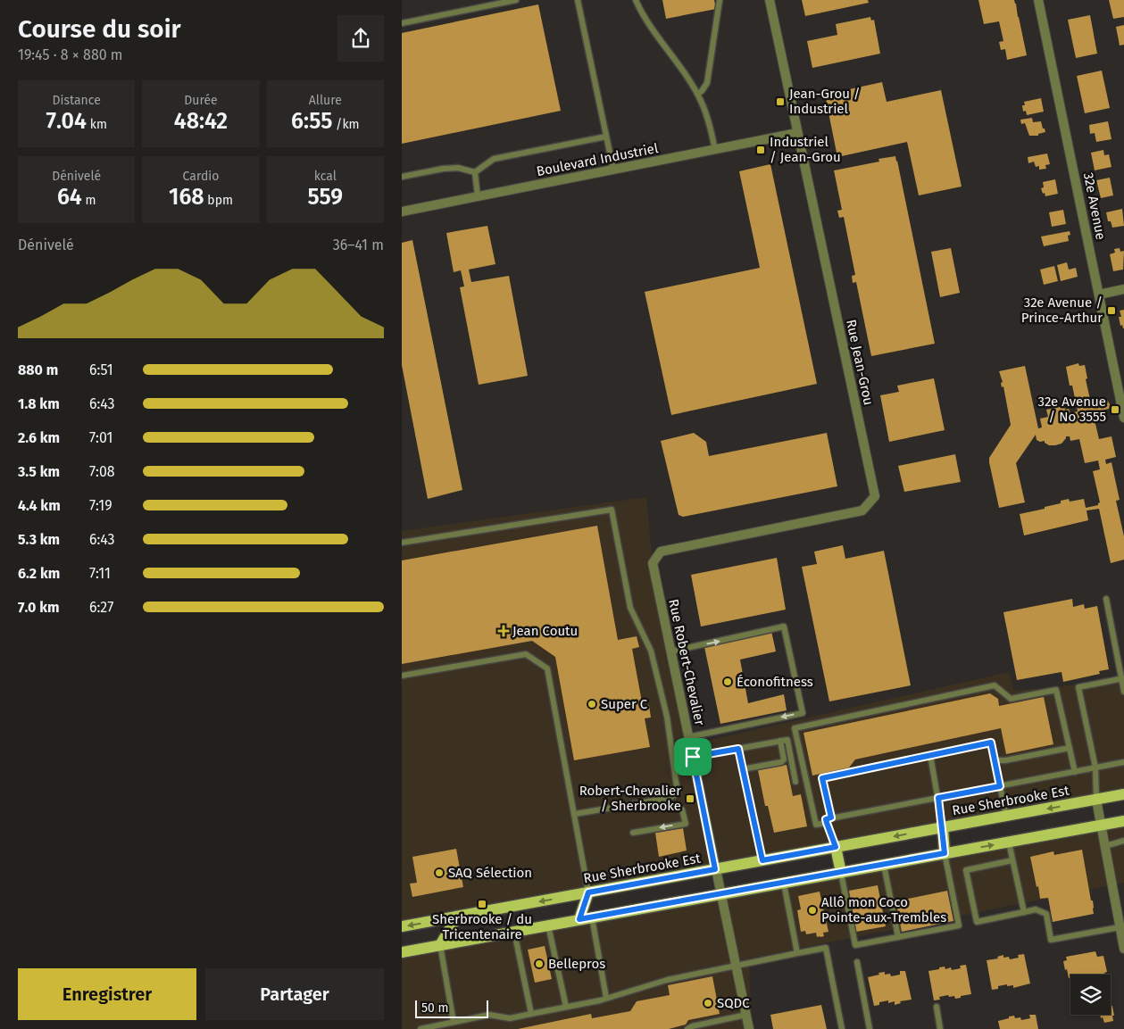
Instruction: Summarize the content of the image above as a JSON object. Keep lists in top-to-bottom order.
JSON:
{
  "streets": {
    "main road": ["Rue Sherbrooke Est"],
    "street": [
      "Boulevard Industriel",
      "32e Avenue",
      "Rue Jean-Grou",
      "Rue Robert-Chevalier"
    ]
  },
  "crossings": [
    ["Boulevard Industriel", "Rue Jean-Grou"],
    ["Rue Jean-Grou", "Rue Robert-Chevalier"],
    ["Rue Robert-Chevalier", "Rue Sherbrooke Est"]
  ],
  "places": {
    "transit": [
      "Jean-Grou / Industriel",
      "Industriel / Jean-Grou",
      "32e Avenue / Prince-Arthur",
      "32e Avenue / No 3555",
      "Robert-Chevalier / Sherbrooke",
      "Sherbrooke / du Tricentenaire"
    ],
    "health": ["Jean Coutu"],
    "other": [
      "Éconofitness",
      "Super C",
      "SAQ Sélection",
      "Allô mon Coco Pointe-aux-Trembles",
      "Bellepros",
      "SQDC"
    ]
  },
  "scale_bar": "50 m",
  "page": {
    "heading": ["Course du soir", "19:45 · 8 × 880 m"],
    "stats": [
      ["Distance", "7.04 km"],
      ["Durée", "48:42"],
      ["Allure", "6:55 /km"],
      ["Dénivelé", "64 m"],
      ["Cardio", "168 bpm"],
      ["kcal", "559"]
    ],
    "chart": ["Dénivelé", "36–41 m"],
    "list": [
      {
        "name": "880 m",
        "note": "6:51"
      },
      {
        "name": "1.8 km",
        "note": "6:43"
      },
      {
        "name": "2.6 km",
        "note": "7:01"
      },
      {
        "name": "3.5 km",
        "note": "7:08"
      },
      {
        "name": "4.4 km",
        "note": "7:19"
      },
      {
        "name": "5.3 km",
        "note": "6:43"
      },
      {
        "name": "6.2 km",
        "note": "7:11"
      },
      {
        "name": "7.0 km",
        "note": "6:27"
      }
    ],
    "buttons": ["Enregistrer", "Partager"],
    "scale": "50 m"
  }
}
